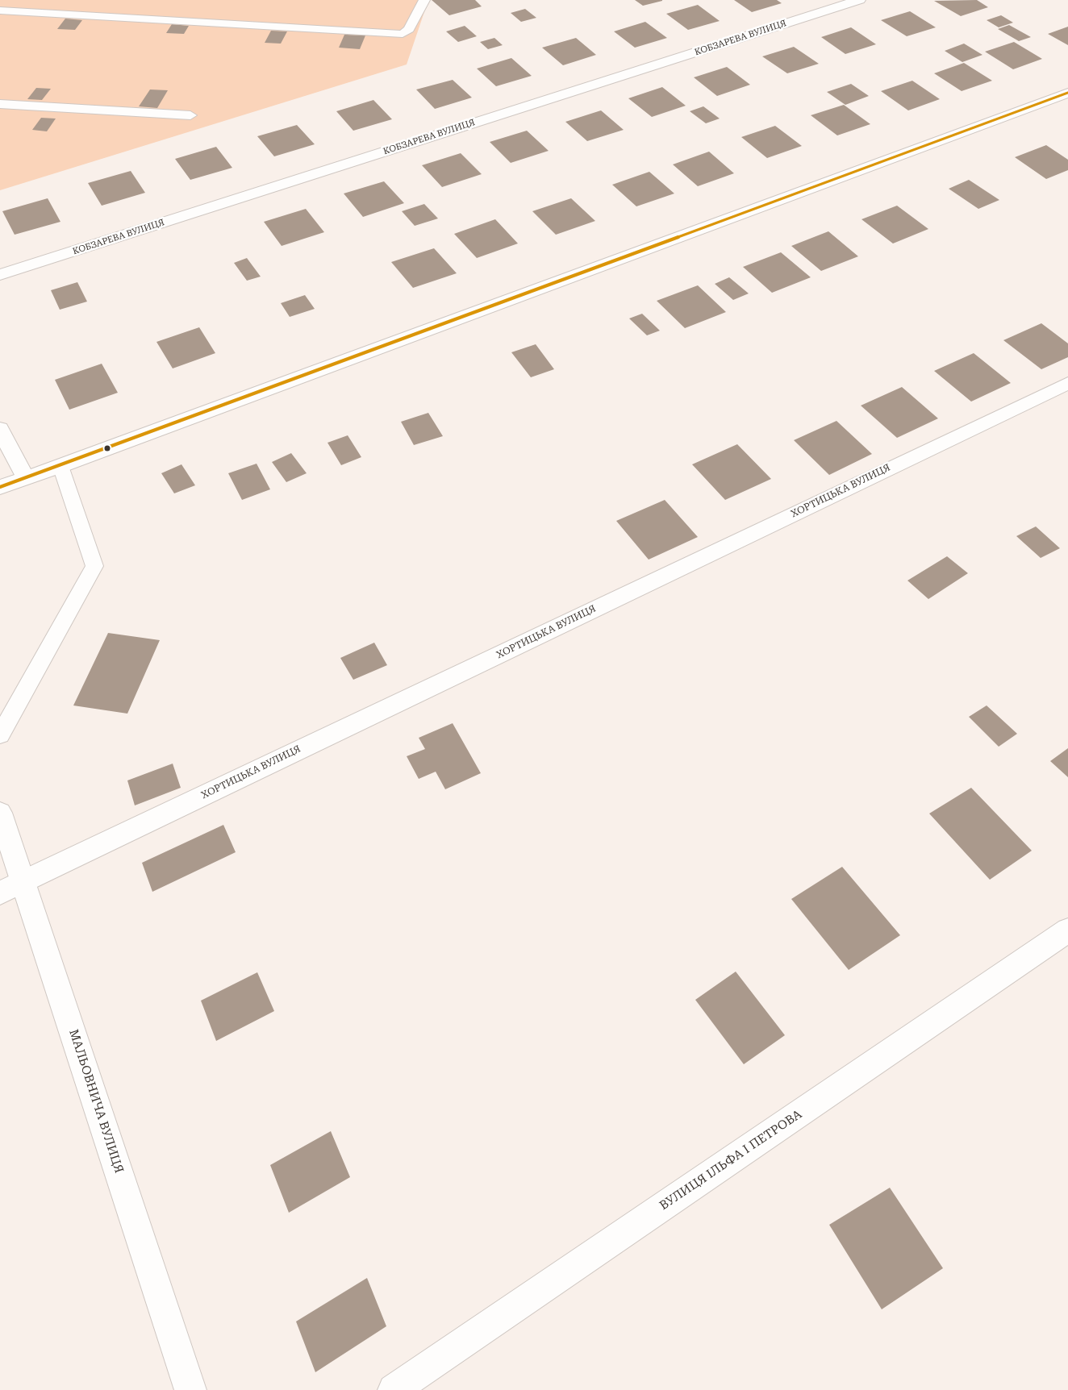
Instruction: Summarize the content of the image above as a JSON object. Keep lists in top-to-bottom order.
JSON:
{
  "streets": {
    "street": [
      "КОБЗАРЕВА ВУЛИЦЯ",
      "ХОРТИЦЬКА ВУЛИЦЯ",
      "МАЛЬОВНИЧА ВУЛИЦЯ",
      "ВУЛИЦЯ ІЛЬФА І ПЕТРОВА"
    ]
  },
  "crossings": [
    ["ХОРТИЦЬКА ВУЛИЦЯ", "МАЛЬОВНИЧА ВУЛИЦЯ"]
  ]
}
